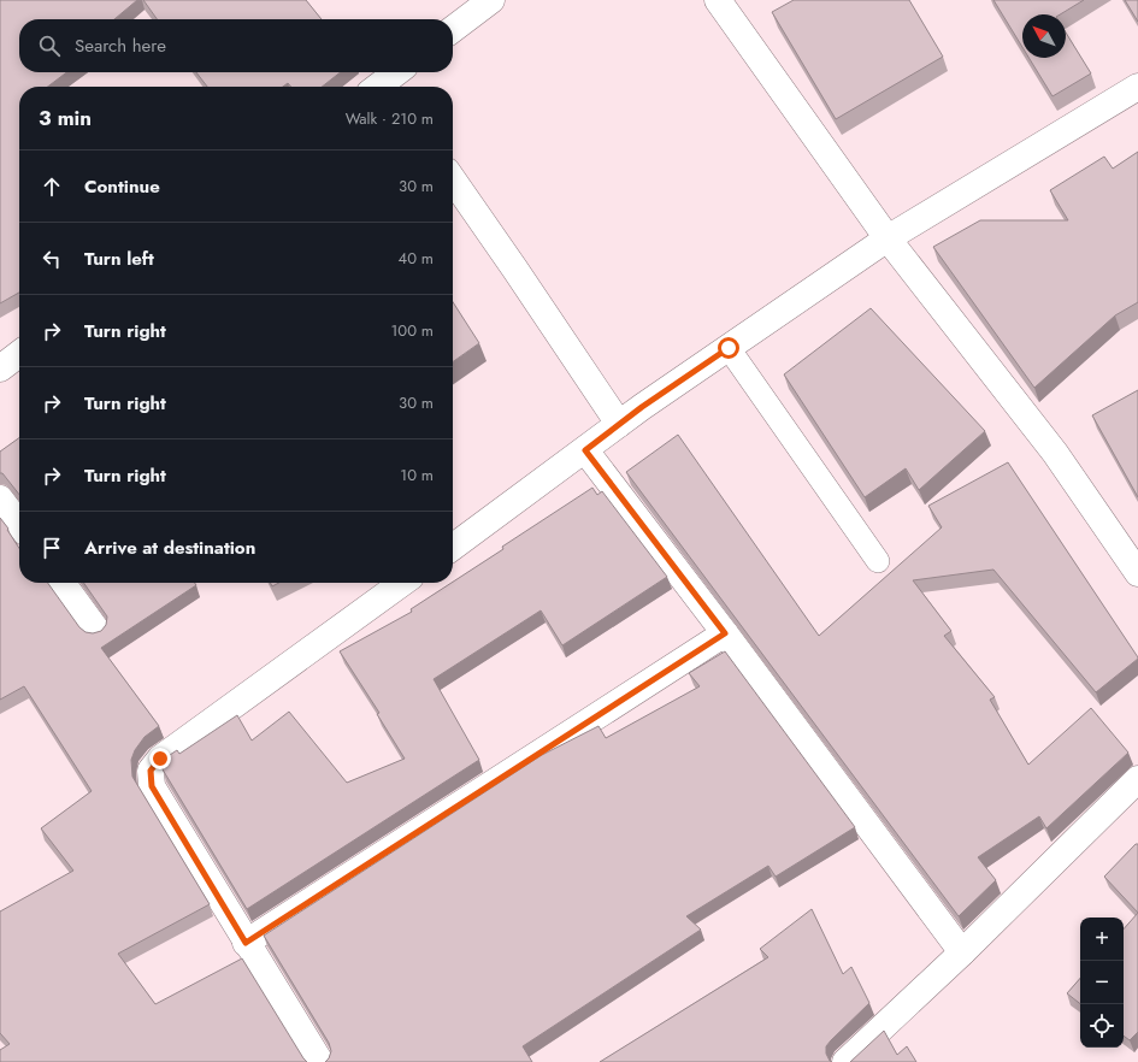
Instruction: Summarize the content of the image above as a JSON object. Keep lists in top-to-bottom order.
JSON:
{
  "north": "top left",
  "page": {
    "search": "Search here",
    "heading": ["3 min", "Walk · 210 m"],
    "list": [
      ["Continue", "30 m"],
      ["Turn left", "40 m"],
      ["Turn right", "100 m"],
      ["Turn right", "30 m"],
      ["Turn right", "10 m"],
      "Arrive at destination"
    ],
    "map_buttons": ["+", "−"]
  }
}
